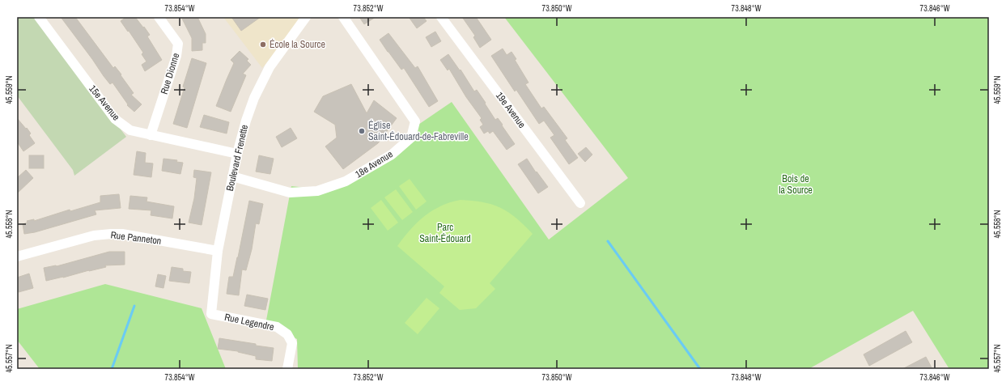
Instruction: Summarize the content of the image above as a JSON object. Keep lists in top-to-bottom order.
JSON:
{
  "streets": {
    "street": [
      "Rue Dionne",
      "15e Avenue",
      "19e Avenue",
      "Boulevard Frenette",
      "18e Avenue",
      "Rue Panneton",
      "Rue Legendre"
    ]
  },
  "crossings": [
    ["Rue Dionne", "15e Avenue"],
    ["15e Avenue", "Boulevard Frenette"],
    ["Boulevard Frenette", "18e Avenue"],
    ["Boulevard Frenette", "Rue Panneton"],
    ["Boulevard Frenette", "Rue Legendre"]
  ],
  "parks": ["Bois de la Source", "Parc Saint-Édouard"],
  "places": ["École la Source", "Église Saint-Édouard-de-Fabreville"],
  "coordinates": [
    "73.854°W",
    "73.852°W",
    "73.850°W",
    "73.848°W",
    "73.846°W",
    "45.559°N",
    "45.558°N",
    "45.557°N"
  ]
}
